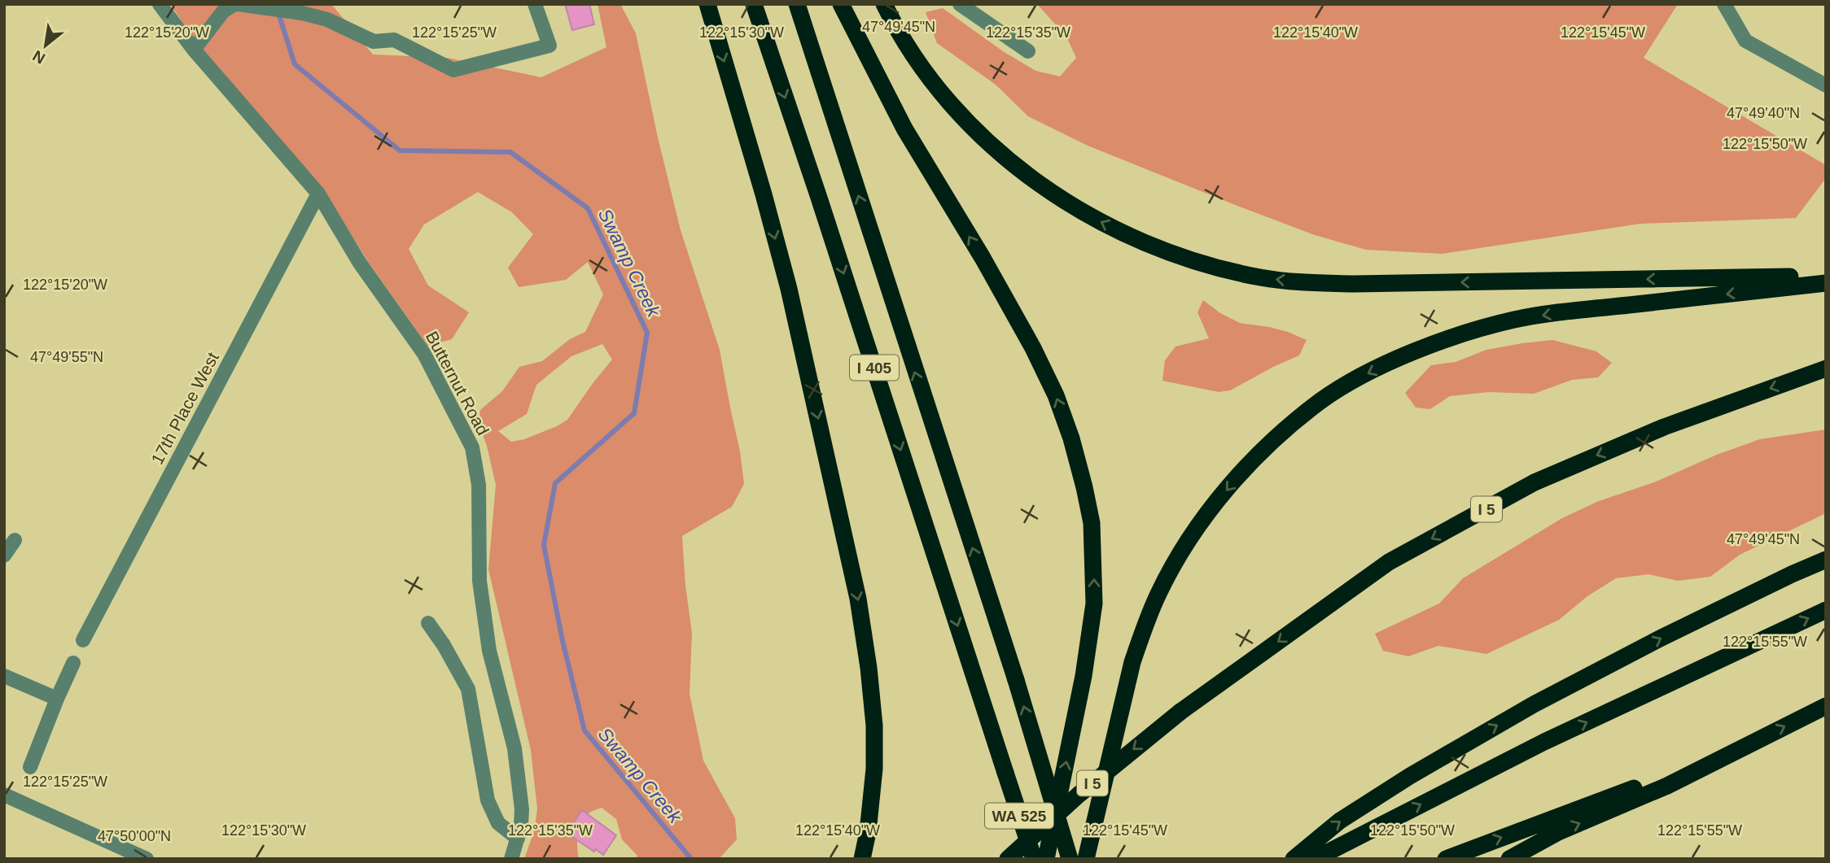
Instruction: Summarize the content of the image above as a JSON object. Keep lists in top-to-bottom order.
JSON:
{
  "streets": {
    "highway": ["I 405", "I 5", "WA 525"],
    "street": ["Butternut Road", "17th Place West"]
  },
  "crossings": [
    ["I 405", "WA 525"],
    ["Butternut Road", "17th Place West"]
  ],
  "water": ["Swamp Creek"],
  "north": "bottom left",
  "coordinates": [
    "47°49'45\"N",
    "122°15'20\"W",
    "122°15'30\"W",
    "122°15'35\"W",
    "122°15'40\"W",
    "122°15'45\"W",
    "122°15'25\"W",
    "47°49'40\"N",
    "122°15'50\"W",
    "47°49'55\"N",
    "122°15'55\"W",
    "47°50'00\"N"
  ]
}
